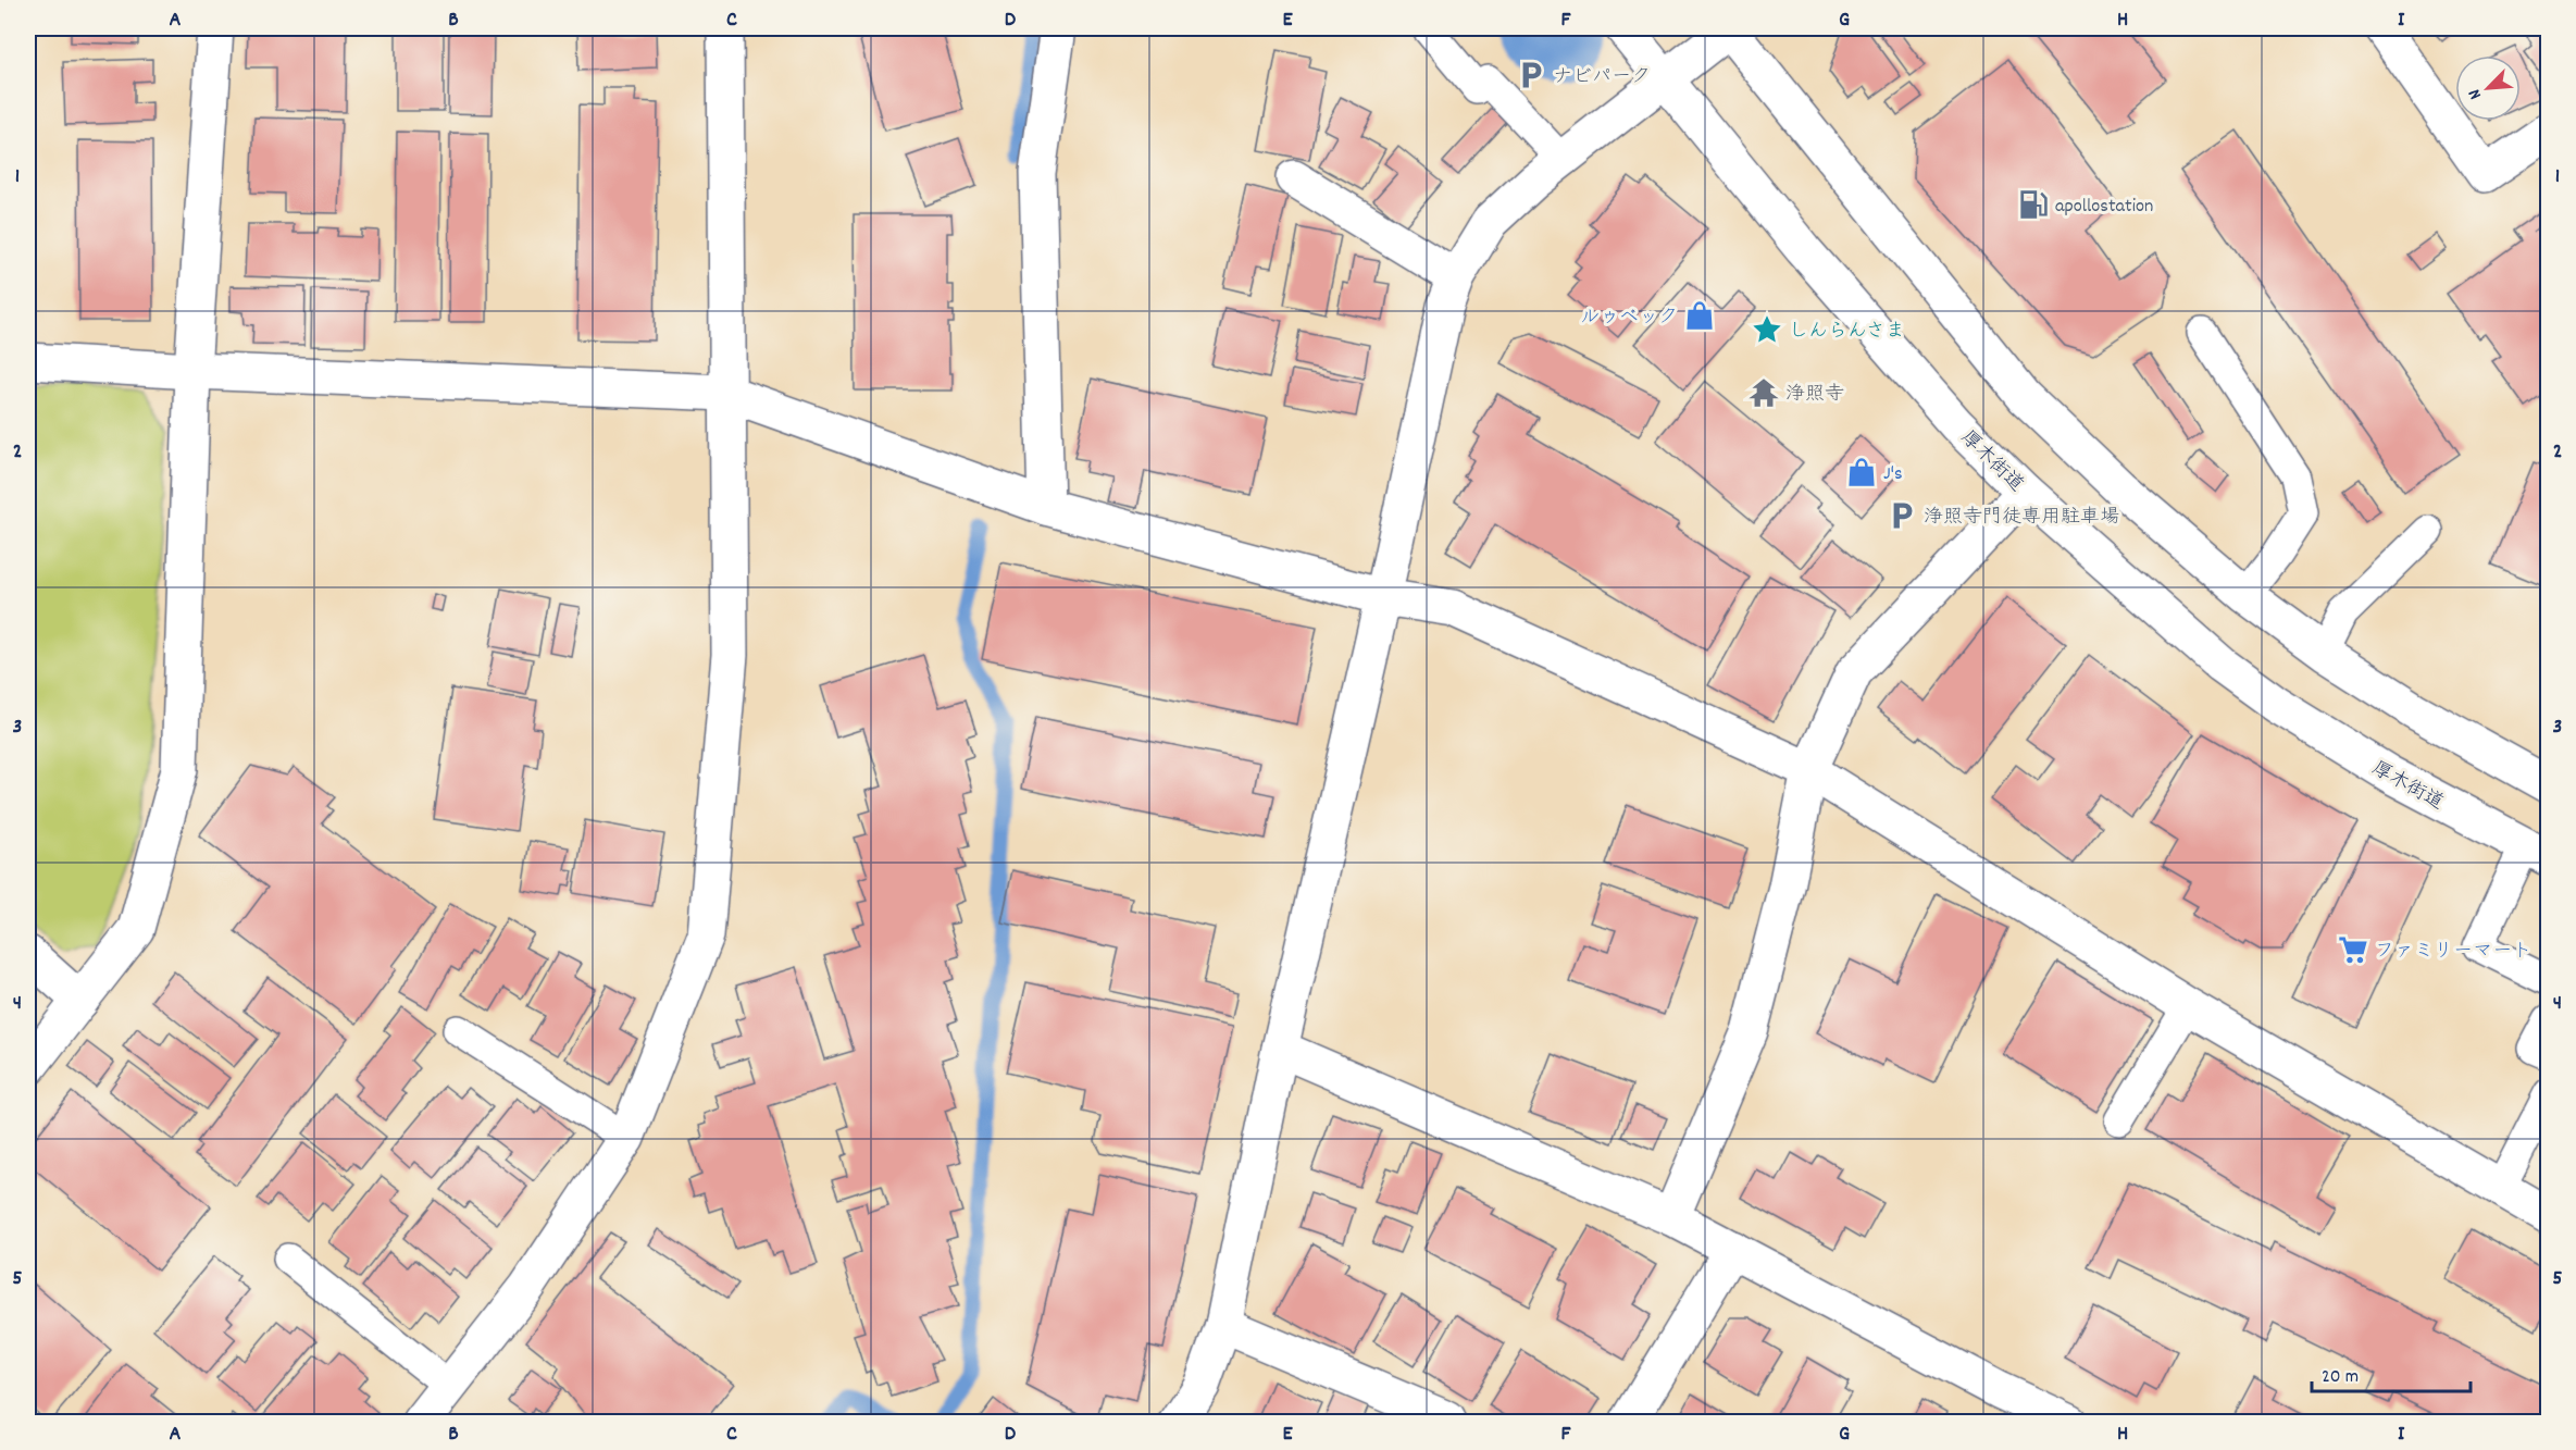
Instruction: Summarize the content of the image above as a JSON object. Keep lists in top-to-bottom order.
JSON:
{
  "streets": {
    "main road": ["厚木街道"]
  },
  "places": {
    "parking": ["ナビパーク", "浄照寺門徒専用駐車場"],
    "fuel station": ["apollostation"],
    "shop": ["ルゥベック", "J's"],
    "place": ["しんらんさま"],
    "temple": ["浄照寺"],
    "supermarket": ["ファミリーマート"]
  },
  "scale_bar": "20 m",
  "north": "bottom left",
  "grid": {
    "columns": [
      "A",
      "B",
      "C",
      "D",
      "E",
      "F",
      "G",
      "H",
      "I"
    ],
    "rows": [
      "1",
      "2",
      "3",
      "4",
      "5"
    ]
  }
}
